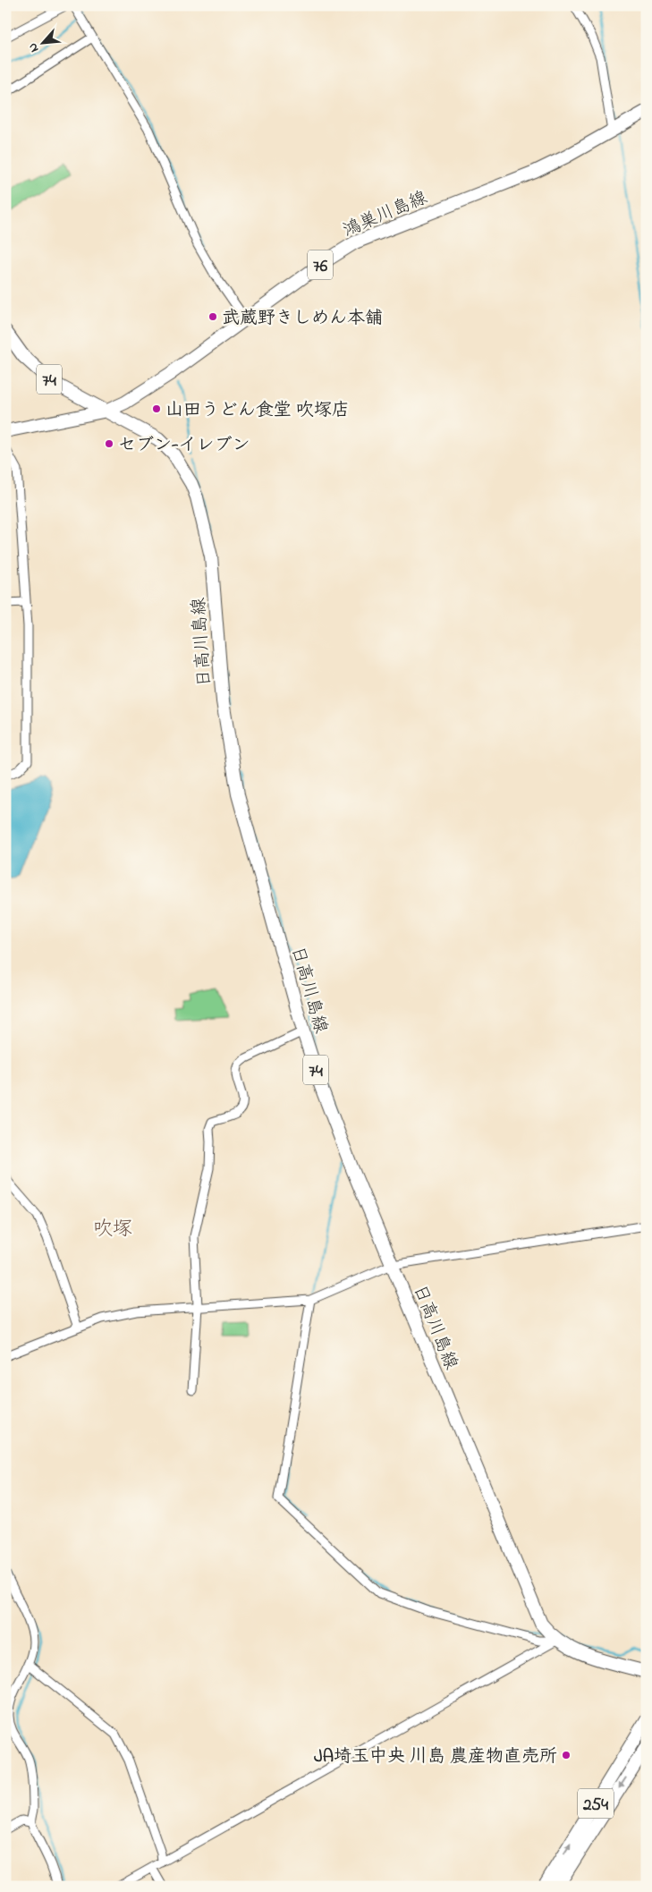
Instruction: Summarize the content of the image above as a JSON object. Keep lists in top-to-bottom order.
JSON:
{
  "streets": {
    "main road": [
      "鴻巣川島線",
      "76",
      "74",
      "日高川島線",
      "254"
    ]
  },
  "crossings": [
    ["鴻巣川島線", "日高川島線"]
  ],
  "districts": ["吹塚"],
  "places": [
    "武蔵野きしめん本舗",
    "山田うどん食堂 吹塚店",
    "セブン-イレブン",
    "JA埼玉中央 川島 農産物直売所"
  ],
  "north": "bottom left"
}
